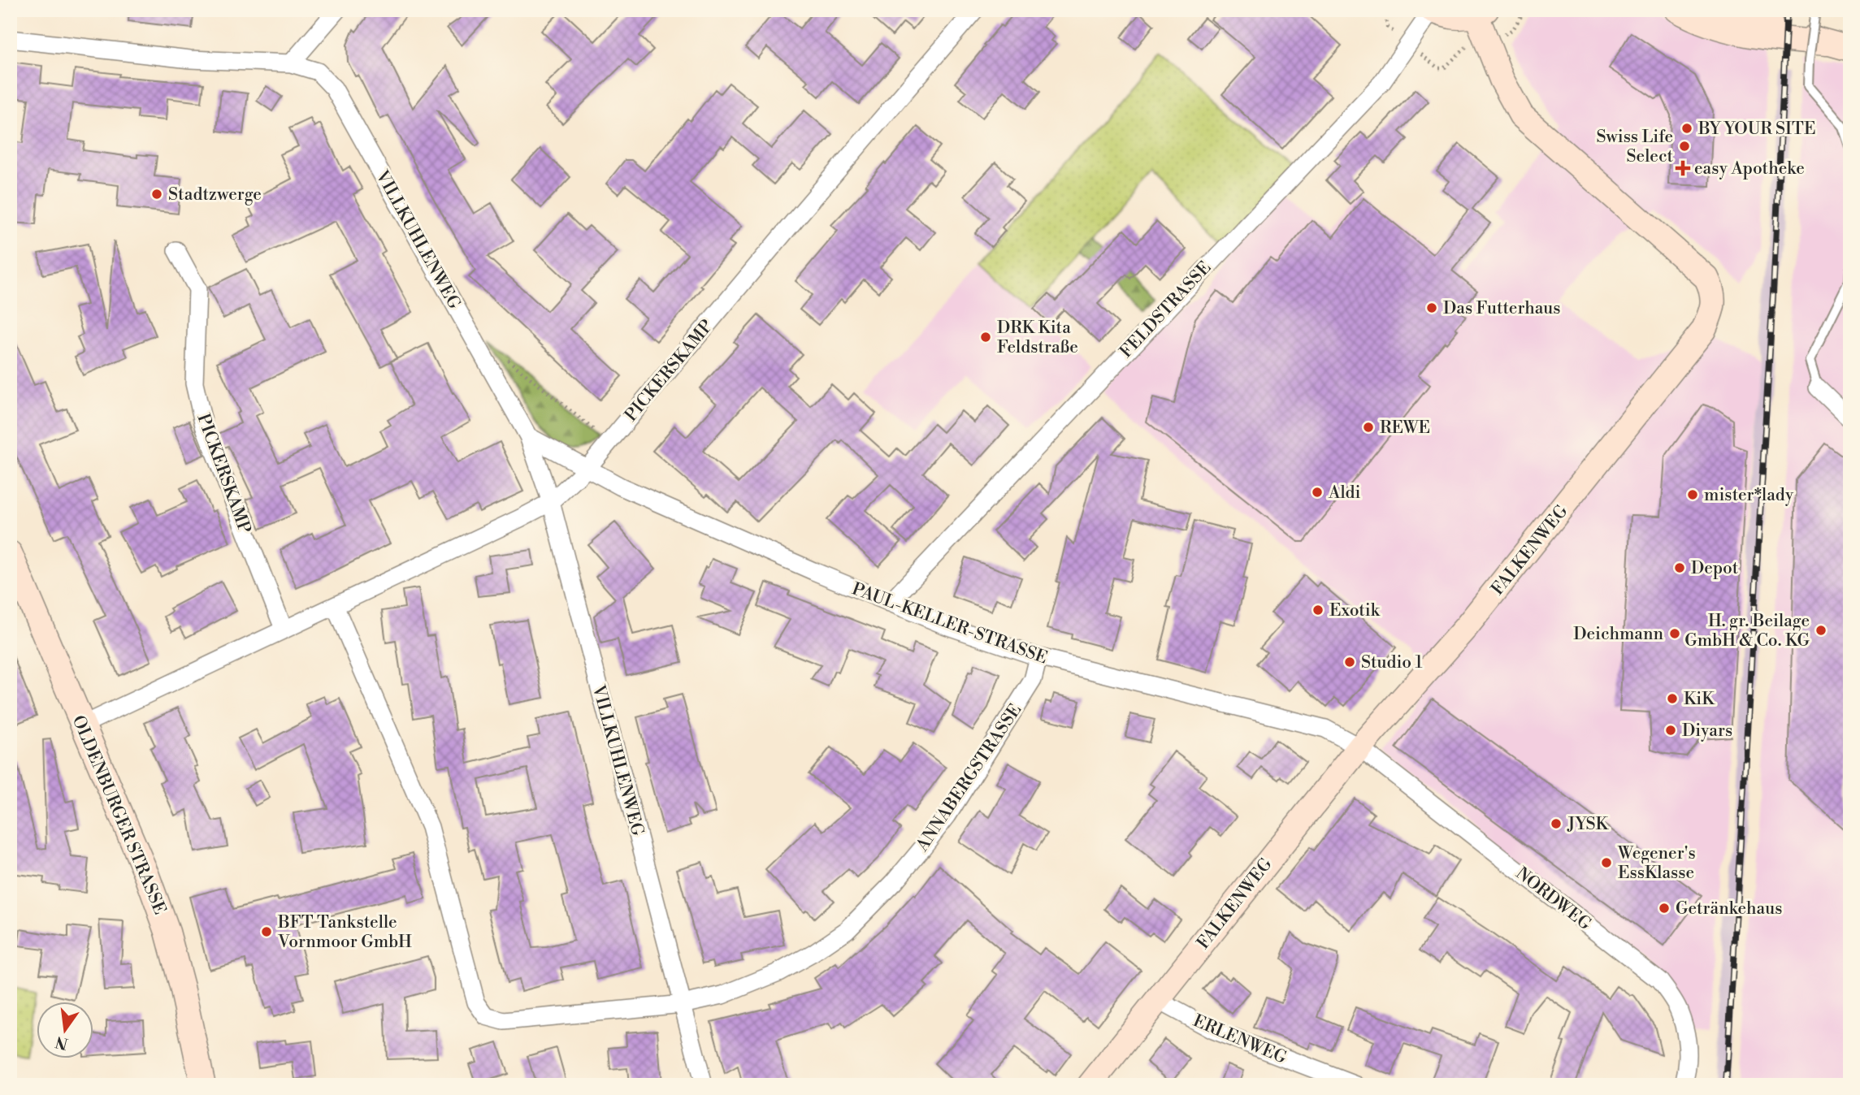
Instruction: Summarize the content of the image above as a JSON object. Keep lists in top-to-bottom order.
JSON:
{
  "streets": {
    "main road": ["FALKENWEG", "OLDENBURGER STRASSE"],
    "street": [
      "VILLKUHLENWEG",
      "FELDSTRASSE",
      "PICKERSKAMP",
      "PAUL-KELLER-STRASSE",
      "ANNABERGSTRASSE",
      "NORDWEG",
      "ERLENWEG"
    ]
  },
  "crossings": [
    ["VILLKUHLENWEG", "PICKERSKAMP"],
    ["VILLKUHLENWEG", "ANNABERGSTRASSE"],
    ["FELDSTRASSE", "PAUL-KELLER-STRASSE"],
    ["PICKERSKAMP", "PAUL-KELLER-STRASSE"],
    ["PICKERSKAMP", "ANNABERGSTRASSE"],
    ["PICKERSKAMP", "OLDENBURGER STRASSE"],
    ["FALKENWEG", "PAUL-KELLER-STRASSE"],
    ["FALKENWEG", "NORDWEG"],
    ["FALKENWEG", "ERLENWEG"],
    ["PAUL-KELLER-STRASSE", "ANNABERGSTRASSE"],
    ["PAUL-KELLER-STRASSE", "NORDWEG"]
  ],
  "places": {
    "other": [
      "BY YOUR SITE",
      "Swiss Life Select",
      "Stadtzwerge",
      "Das Futterhaus",
      "DRK Kita Feldstraße",
      "REWE",
      "Aldi",
      "mister*lady",
      "Depot",
      "Exotik",
      "H. gr. Beilage GmbH & Co. KG",
      "Deichmann",
      "Studio 1",
      "KiK",
      "Diyars",
      "JYSK",
      "Wegener's EssKlasse",
      "Getränkehaus",
      "BFT Tankstelle Vornmoor GmbH"
    ],
    "health": ["easy Apotheke"]
  },
  "north": "bottom"
}
